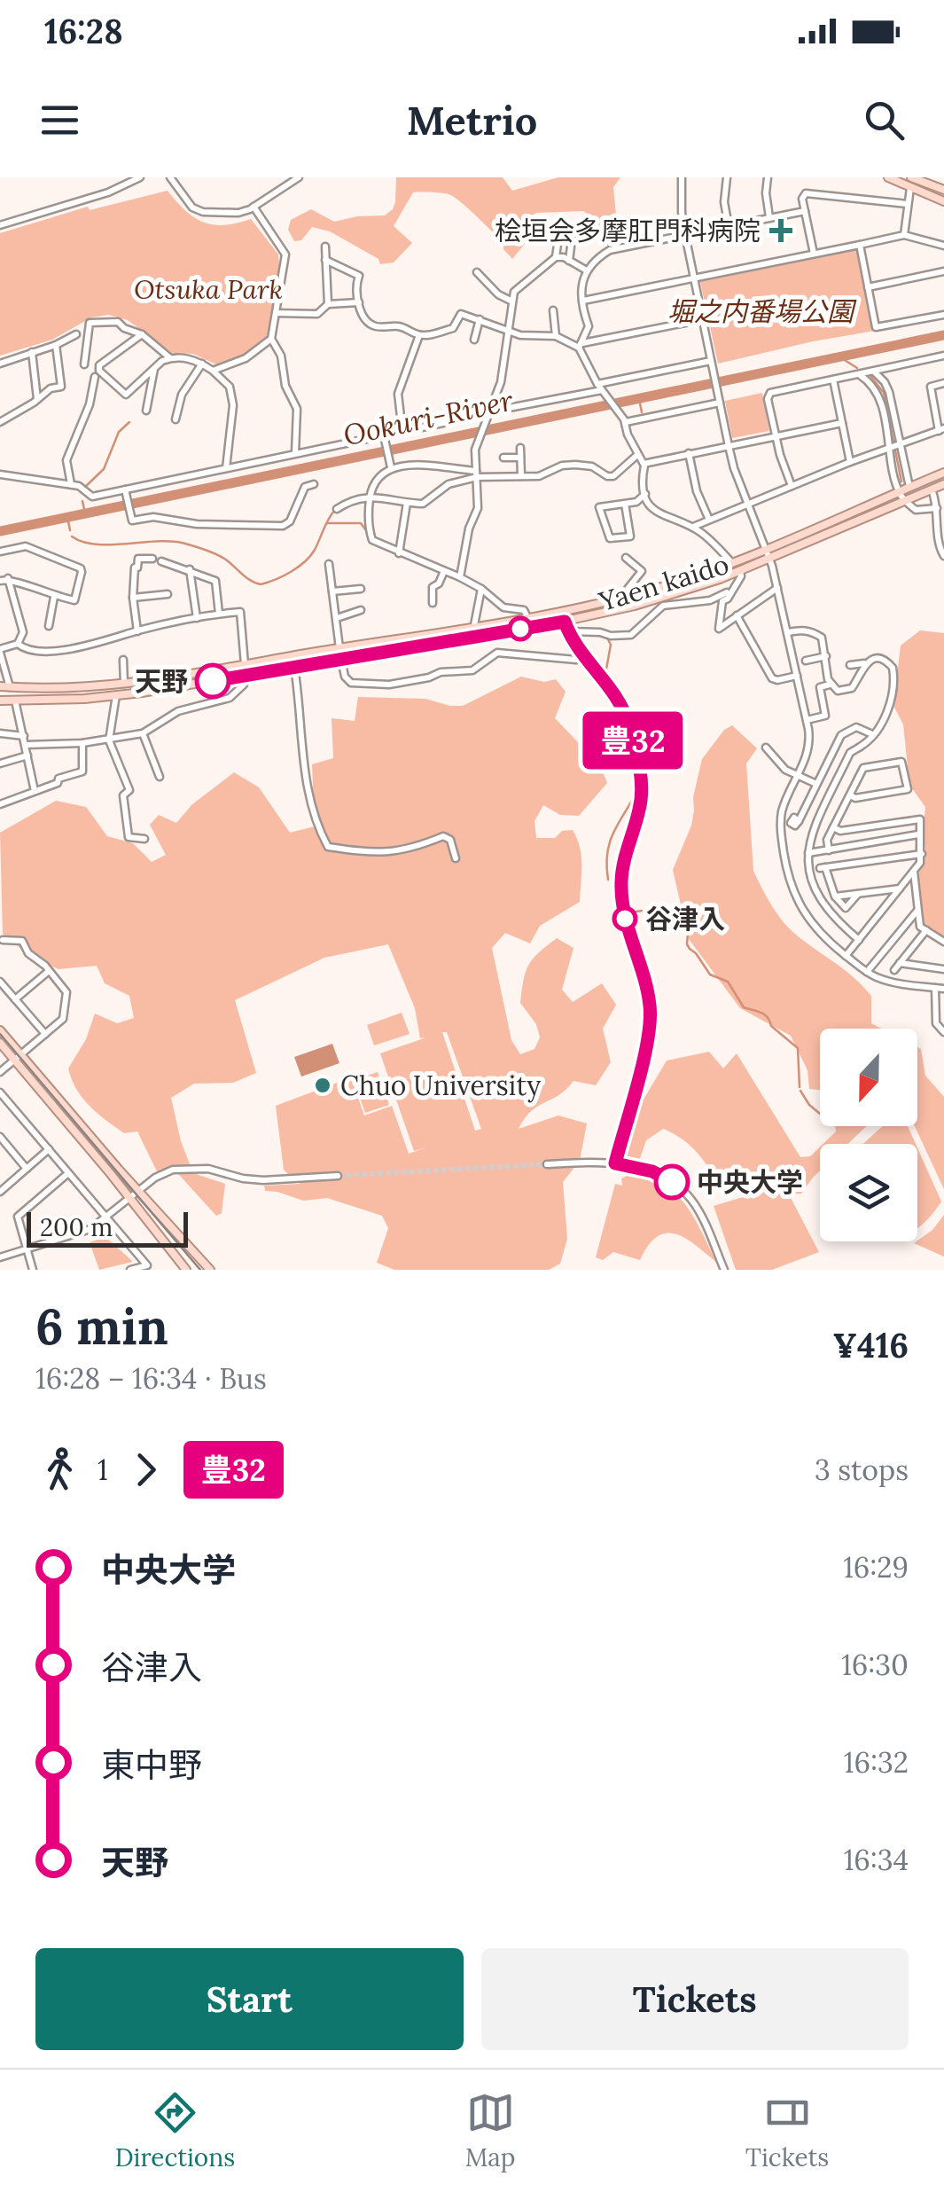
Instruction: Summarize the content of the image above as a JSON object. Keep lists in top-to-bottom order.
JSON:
{
  "streets": {
    "main road": ["Yaen kaido"]
  },
  "water": ["Ookuri-River"],
  "parks": ["Otsuka Park", "堀之内番場公園"],
  "places": {
    "health": ["桧垣会多摩肛門科病院"],
    "other": [
      "天野",
      "谷津入",
      "Chuo University",
      "中央大学"
    ]
  },
  "lines": ["bus line 豊32"],
  "scale_bar": "200 m",
  "north": "bottom",
  "page": {
    "status": "16:28",
    "header": "Metrio",
    "on_map": "豊32",
    "scale": "200 m",
    "heading": ["6 min", "16:28 – 16:34 · Bus", "¥416"],
    "legs": ["1", "豊32", "3 stops"],
    "list": [
      {
        "name": "中央大学",
        "value": "16:29"
      },
      {
        "name": "谷津入",
        "value": "16:30"
      },
      {
        "name": "東中野",
        "value": "16:32"
      },
      {
        "name": "天野",
        "value": "16:34"
      }
    ],
    "buttons": ["Start", "Tickets"],
    "tabs": ["Directions", "Map", "Tickets"]
  }
}
